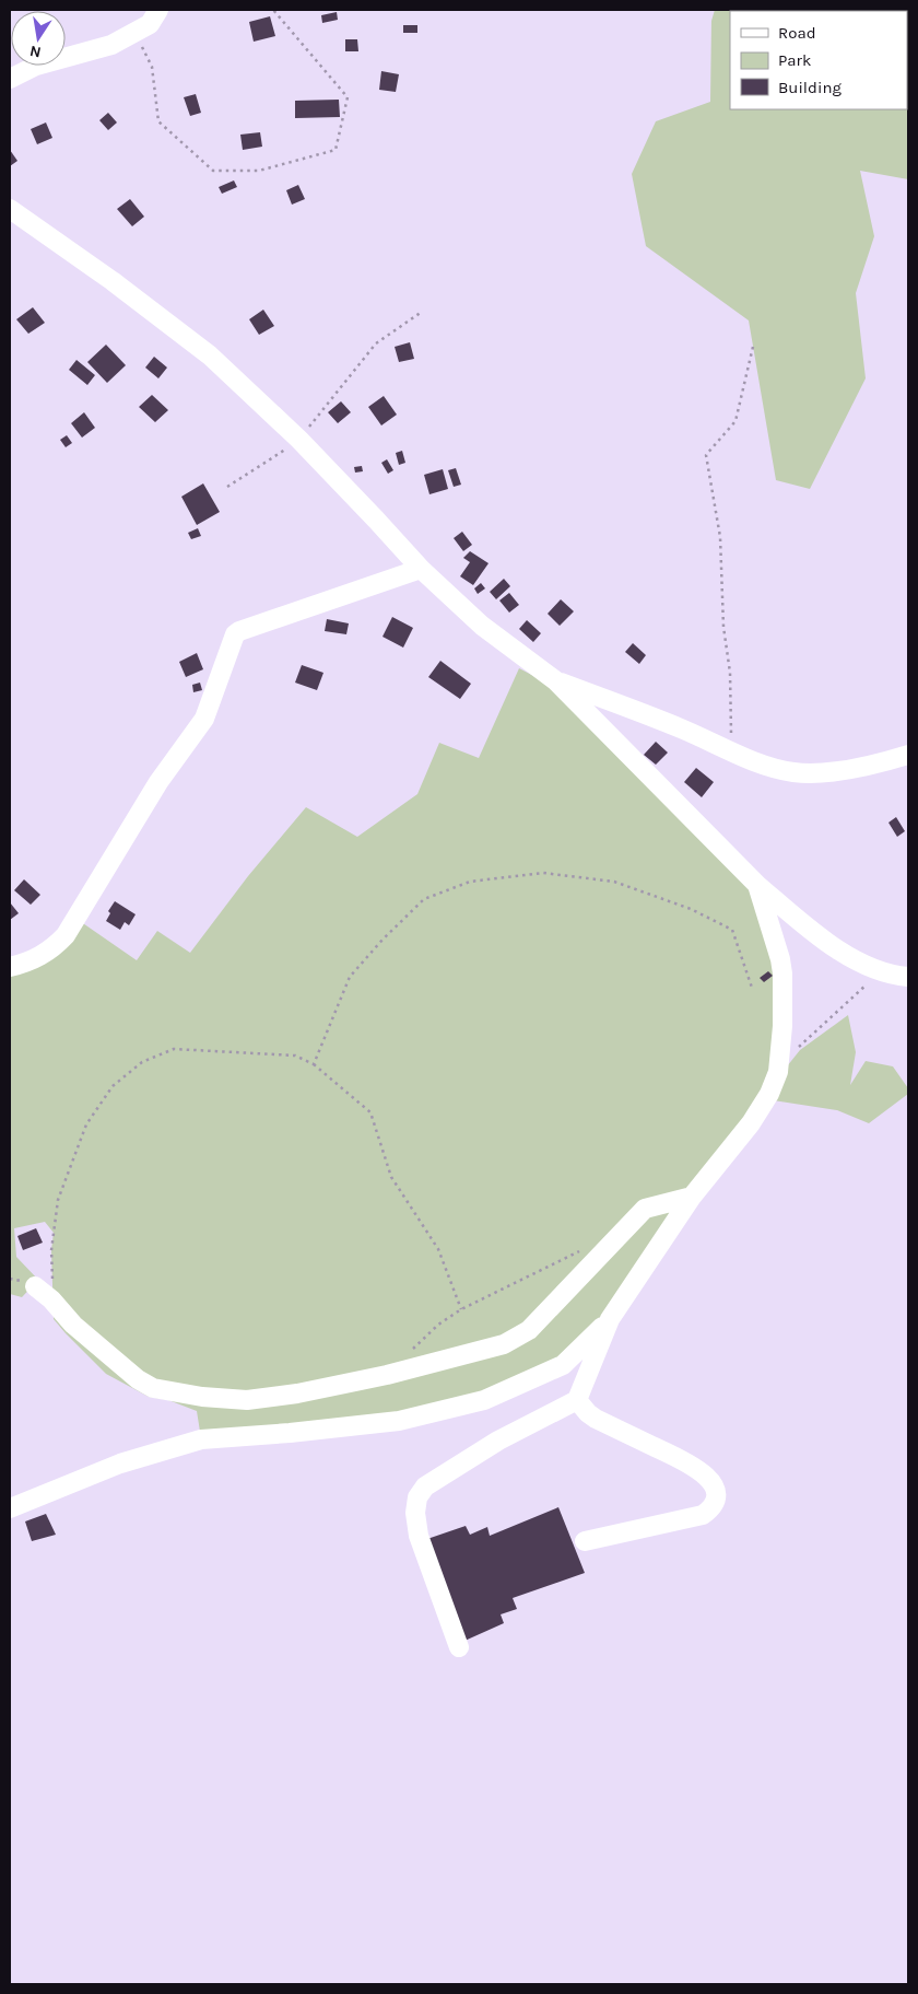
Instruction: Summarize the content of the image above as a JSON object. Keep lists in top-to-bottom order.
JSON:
{
  "legend": ["Road", "Park", "Building"],
  "north": "bottom"
}
